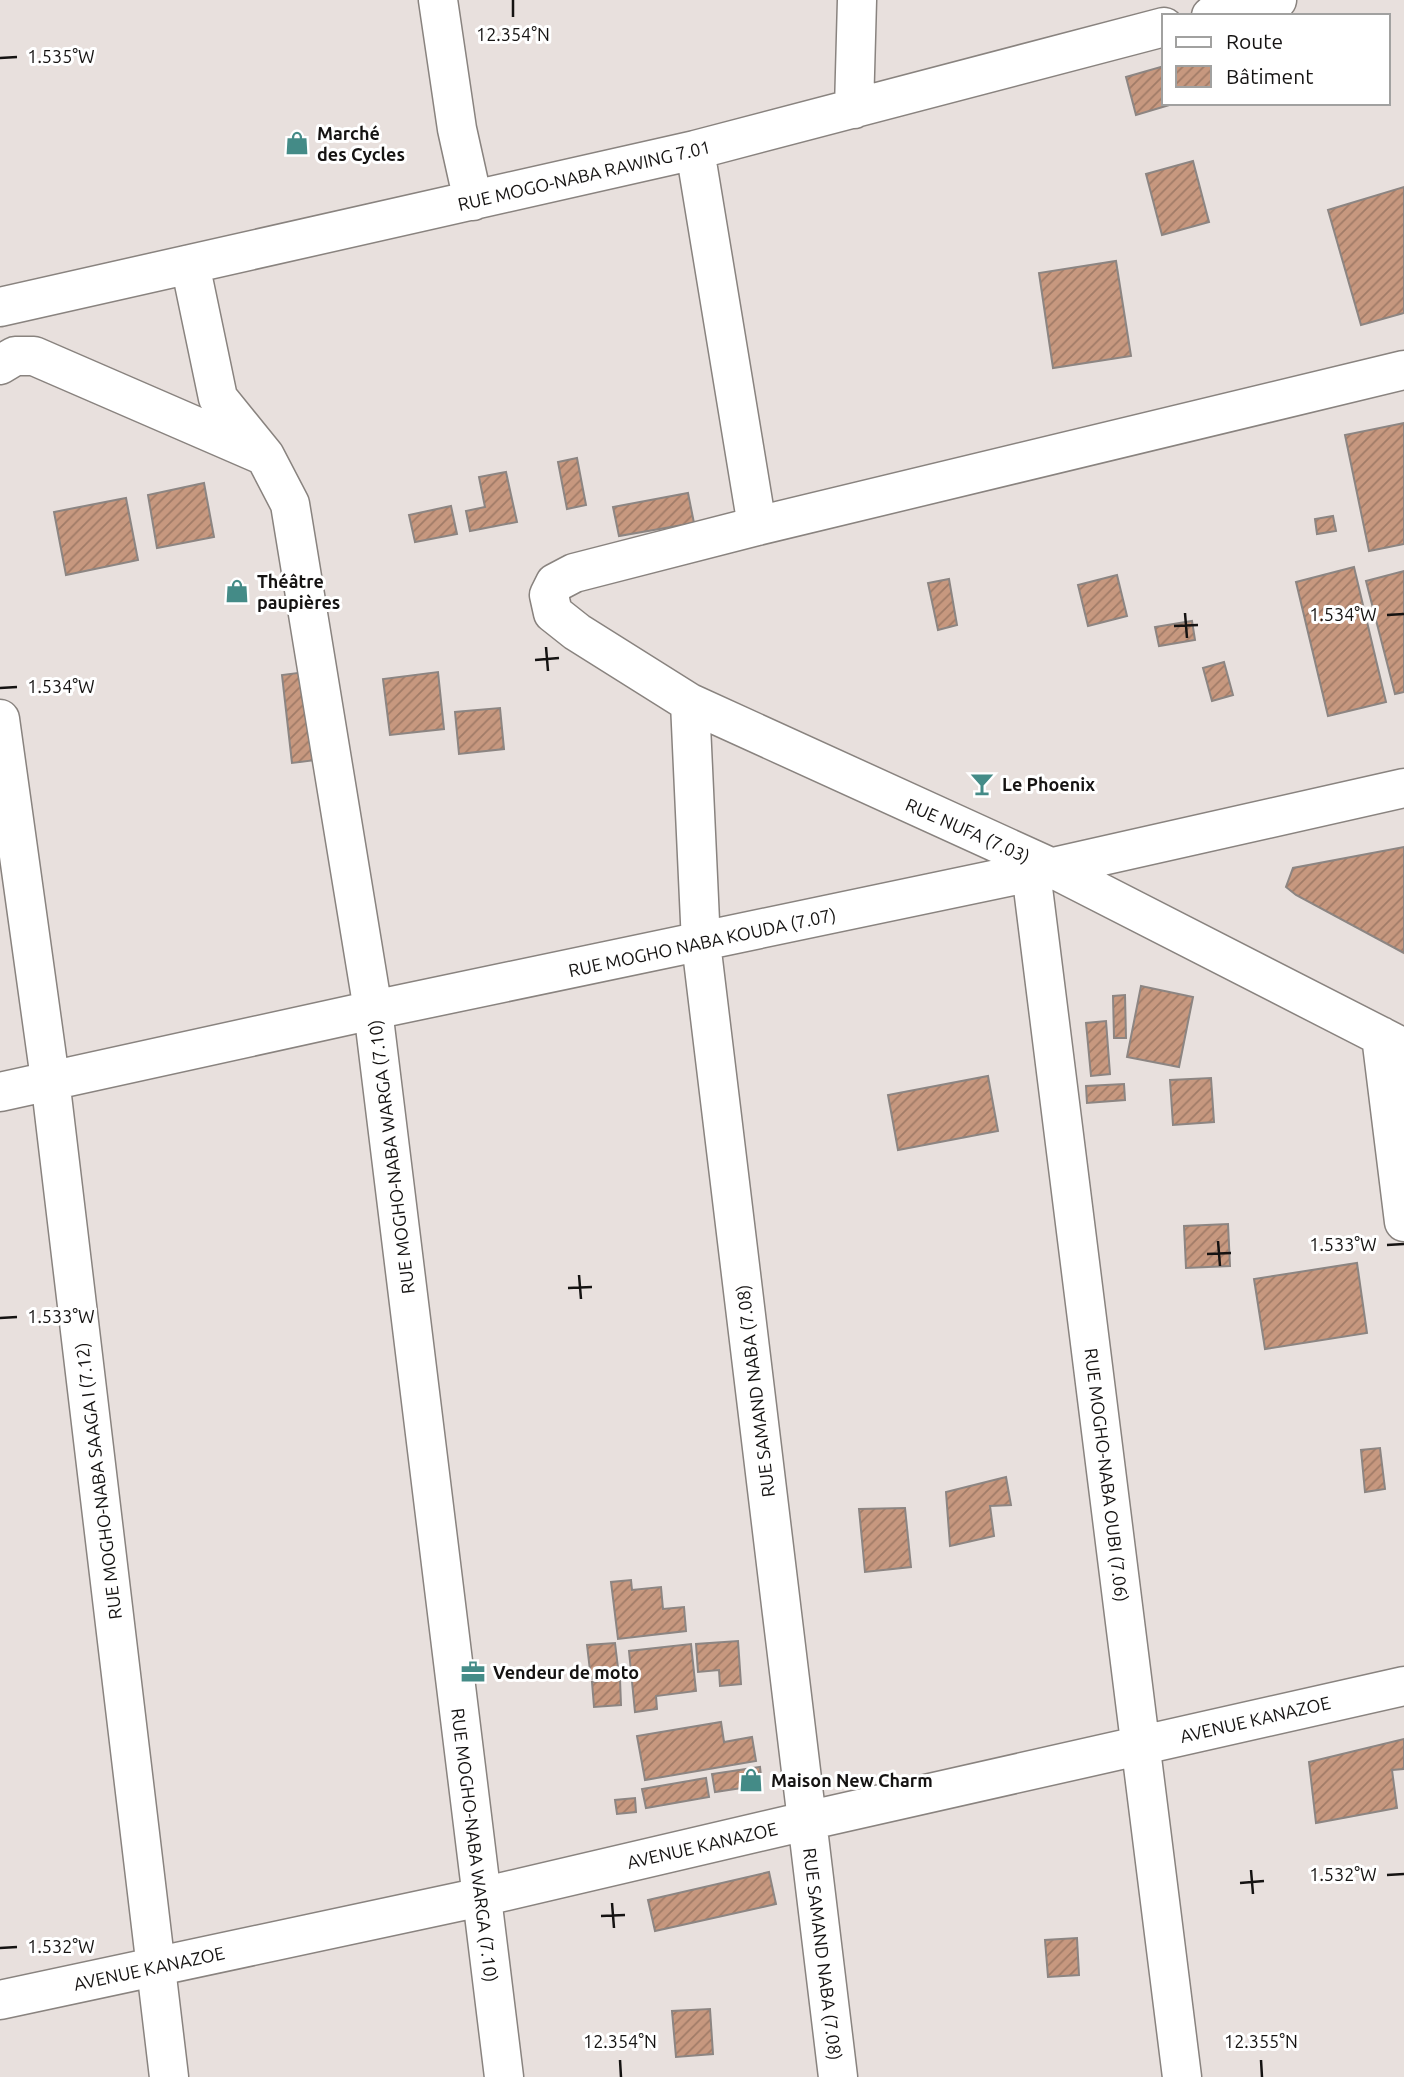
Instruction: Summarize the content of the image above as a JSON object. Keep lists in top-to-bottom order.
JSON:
{
  "streets": {
    "street": [
      "RUE MOGO-NABA RAWING 7.01",
      "RUE NUFA (7.03)",
      "RUE MOGHO NABA KOUDA (7.07)",
      "RUE MOGHO-NABA WARGA (7.10)",
      "RUE SAMAND NABA (7.08)",
      "RUE MOGHO-NABA OUBI (7.06)",
      "RUE MOGHO-NABA SAAGA I (7.12)",
      "AVENUE KANAZOE"
    ]
  },
  "crossings": [
    ["RUE MOGO-NABA RAWING 7.01", "RUE MOGHO-NABA WARGA (7.10)"],
    ["RUE NUFA (7.03)", "RUE MOGHO NABA KOUDA (7.07)"],
    ["RUE NUFA (7.03)", "RUE SAMAND NABA (7.08)"],
    ["RUE NUFA (7.03)", "RUE MOGHO-NABA OUBI (7.06)"],
    ["RUE MOGHO NABA KOUDA (7.07)", "RUE MOGHO-NABA WARGA (7.10)"],
    ["RUE MOGHO NABA KOUDA (7.07)", "RUE SAMAND NABA (7.08)"],
    ["RUE MOGHO NABA KOUDA (7.07)", "RUE MOGHO-NABA OUBI (7.06)"],
    ["RUE MOGHO NABA KOUDA (7.07)", "RUE MOGHO-NABA SAAGA I (7.12)"],
    ["RUE MOGHO-NABA WARGA (7.10)", "AVENUE KANAZOE"],
    ["RUE SAMAND NABA (7.08)", "AVENUE KANAZOE"],
    ["RUE MOGHO-NABA OUBI (7.06)", "AVENUE KANAZOE"],
    ["RUE MOGHO-NABA SAAGA I (7.12)", "AVENUE KANAZOE"]
  ],
  "places": {
    "shop": ["Marché des Cycles", "Théâtre paupières", "Maison New Charm"],
    "bar": ["Le Phoenix"],
    "office": ["Vendeur de moto"]
  },
  "legend": ["Route", "Bâtiment"],
  "coordinates": [
    "12.354°N",
    "1.535°W",
    "1.534°W",
    "1.533°W",
    "1.532°W",
    "12.355°N"
  ]
}
